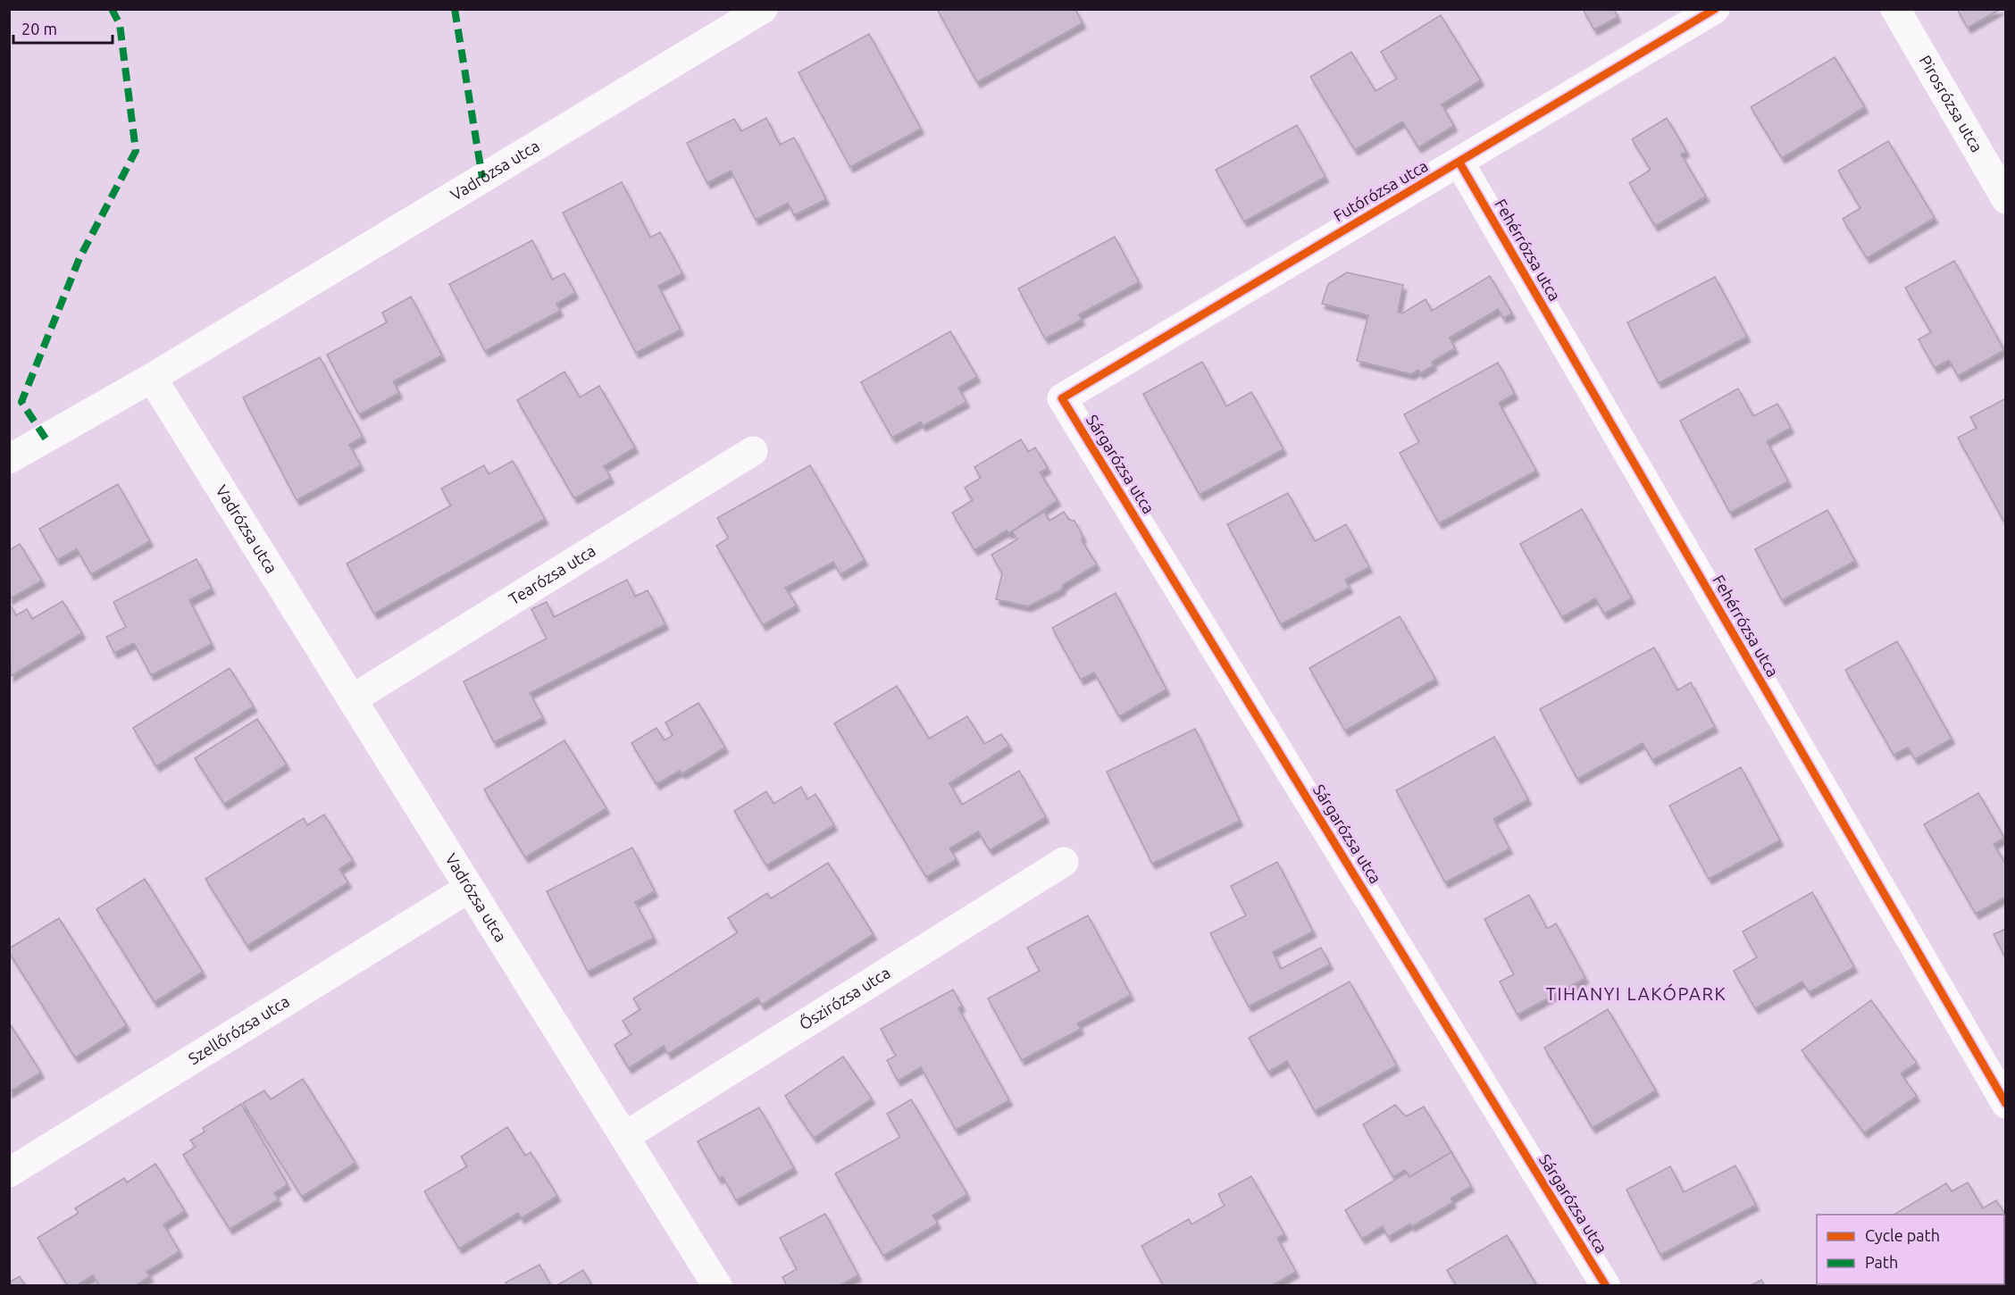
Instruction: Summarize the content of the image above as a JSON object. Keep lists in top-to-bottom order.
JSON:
{
  "streets": {
    "street": [
      "Pirosrózsa utca",
      "Vadrózsa utca",
      "Futórózsa utca",
      "Fehérrózsa utca",
      "Sárgarózsa utca",
      "Tearózsa utca",
      "Őszirózsa utca",
      "Szellőrózsa utca"
    ]
  },
  "crossings": [
    ["Vadrózsa utca", "Tearózsa utca"],
    ["Vadrózsa utca", "Őszirózsa utca"],
    ["Vadrózsa utca", "Szellőrózsa utca"],
    ["Futórózsa utca", "Fehérrózsa utca"],
    ["Futórózsa utca", "Sárgarózsa utca"]
  ],
  "districts": ["TIHANYI LAKÓPARK"],
  "legend": ["Cycle path", "Path"],
  "scale_bar": "20 m"
}
